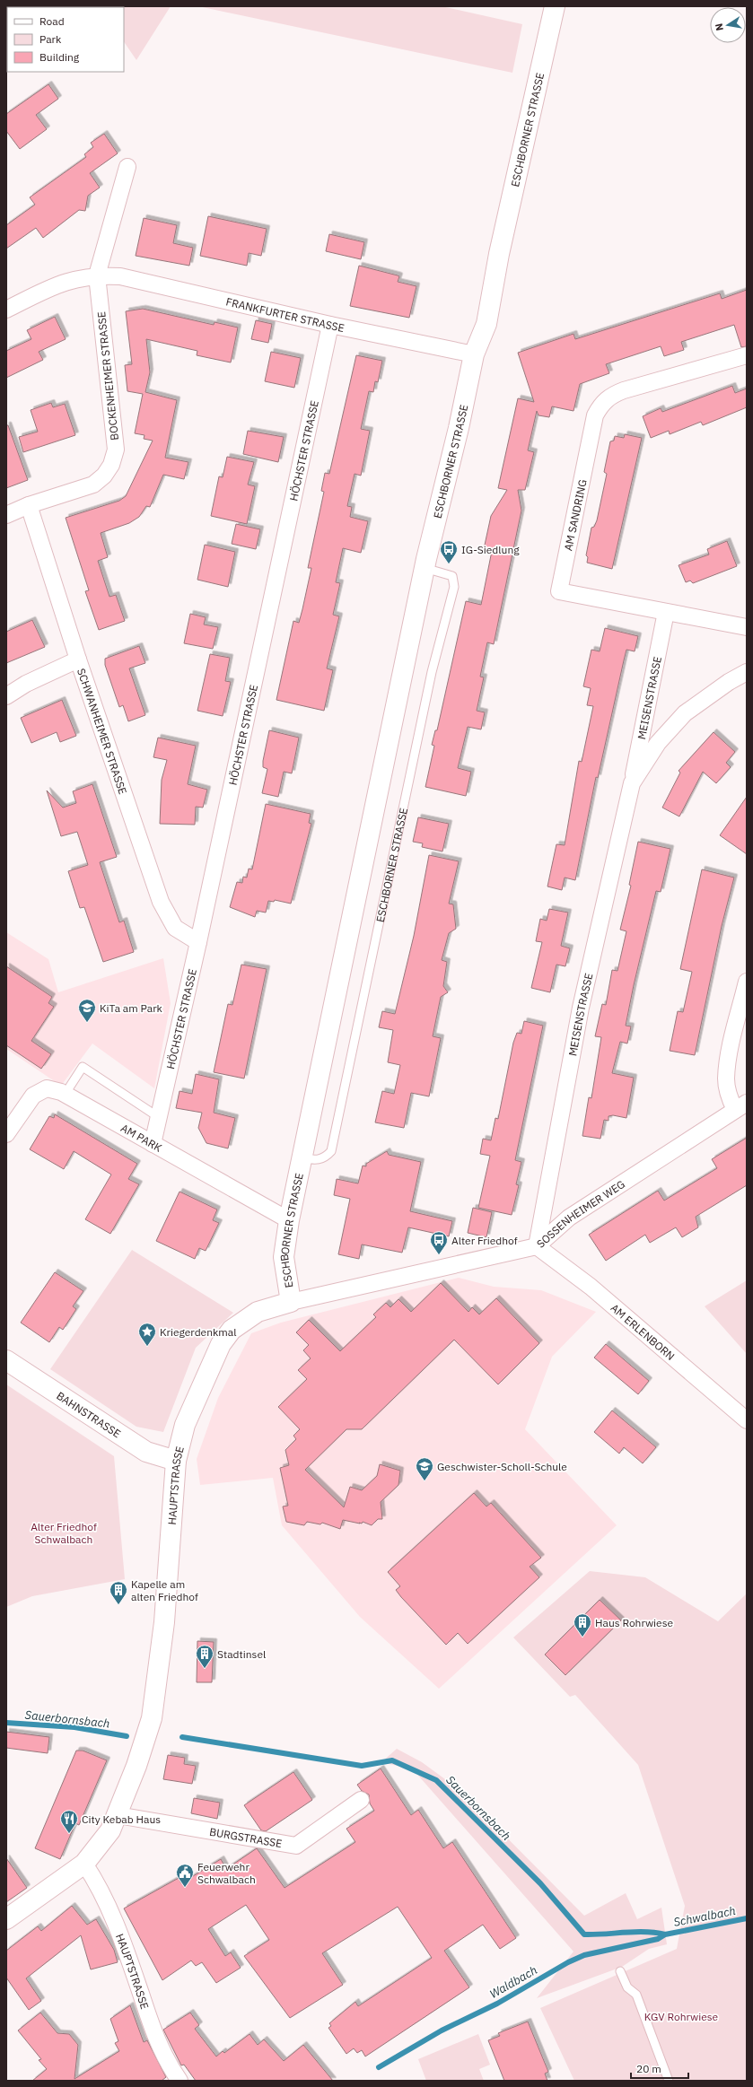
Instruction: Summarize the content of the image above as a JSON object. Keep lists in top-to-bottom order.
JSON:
{
  "streets": {
    "street": [
      "ESCHBORNER STRASSE",
      "FRANKFURTER STRASSE",
      "BOCKENHEIMER STRASSE",
      "HÖCHSTER STRASSE",
      "AM SANDRING",
      "MEISENSTRASSE",
      "SCHWANHEIMER STRASSE",
      "AM PARK",
      "SOSSENHEIMER WEG",
      "AM ERLENBORN",
      "BAHNSTRASSE",
      "HAUPTSTRASSE",
      "BURGSTRASSE"
    ]
  },
  "crossings": [
    ["ESCHBORNER STRASSE", "FRANKFURTER STRASSE"],
    ["ESCHBORNER STRASSE", "AM PARK"],
    ["ESCHBORNER STRASSE", "SOSSENHEIMER WEG"],
    ["ESCHBORNER STRASSE", "HAUPTSTRASSE"],
    ["FRANKFURTER STRASSE", "BOCKENHEIMER STRASSE"],
    ["FRANKFURTER STRASSE", "HÖCHSTER STRASSE"],
    ["BOCKENHEIMER STRASSE", "SCHWANHEIMER STRASSE"],
    ["HÖCHSTER STRASSE", "SCHWANHEIMER STRASSE"],
    ["HÖCHSTER STRASSE", "AM PARK"],
    ["AM SANDRING", "MEISENSTRASSE"],
    ["MEISENSTRASSE", "SOSSENHEIMER WEG"],
    ["MEISENSTRASSE", "AM ERLENBORN"],
    ["SOSSENHEIMER WEG", "AM ERLENBORN"],
    ["SOSSENHEIMER WEG", "HAUPTSTRASSE"],
    ["BAHNSTRASSE", "HAUPTSTRASSE"],
    ["HAUPTSTRASSE", "BURGSTRASSE"]
  ],
  "water": ["Sauerbornsbach", "Schwalbach", "Waldbach"],
  "parks": ["Alter Friedhof Schwalbach", "KGV Rohrwiese"],
  "places": {
    "bus stop": ["IG-Siedlung", "Alter Friedhof"],
    "school or university": ["KiTa am Park", "Geschwister-Scholl-Schule"],
    "place": ["Kriegerdenkmal"],
    "building": ["Kapelle am alten Friedhof", "Haus Rohrwiese", "Stadtinsel"],
    "restaurant": ["City Kebab Haus"],
    "public building": ["Feuerwehr Schwalbach"]
  },
  "legend": ["Road", "Park", "Building"],
  "scale_bar": "20 m",
  "north": "left"
}
